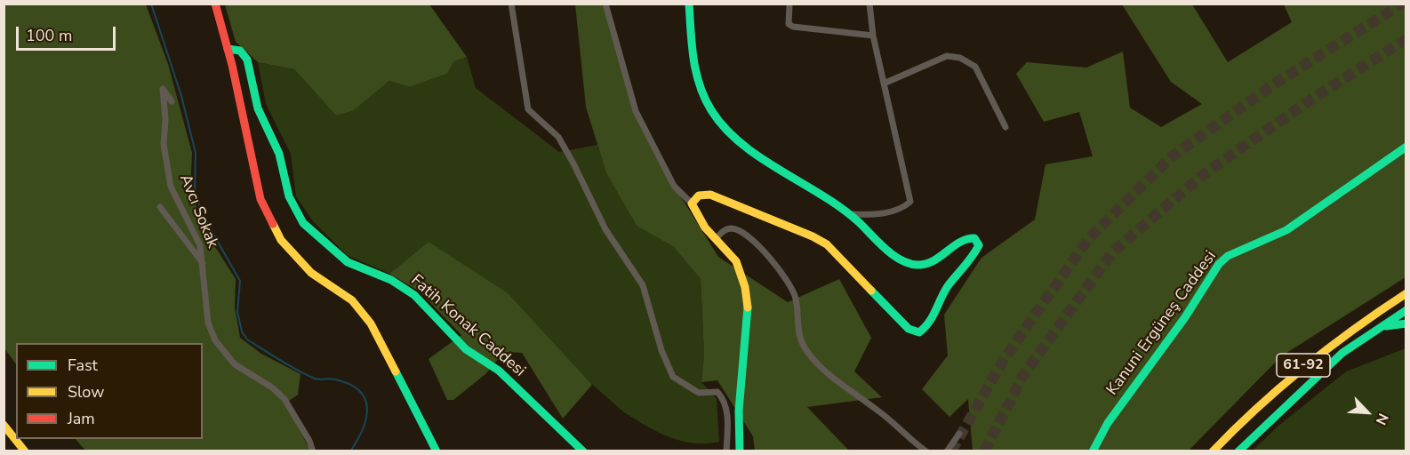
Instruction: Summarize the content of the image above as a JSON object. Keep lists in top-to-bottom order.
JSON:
{
  "streets": {
    "main road": ["Kanuni Ergüneş Caddesi", "Fatih Konak Caddesi", "61-92"],
    "street": ["Avcı Sokak"]
  },
  "legend": ["Fast", "Slow", "Jam"],
  "scale_bar": "100 m",
  "north": "bottom right"
}
